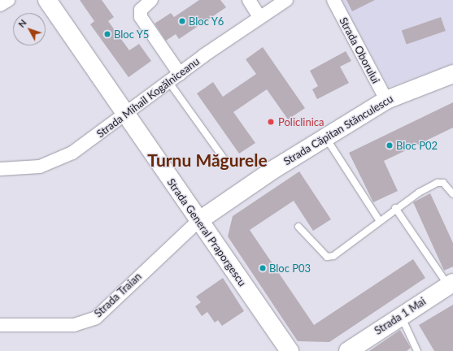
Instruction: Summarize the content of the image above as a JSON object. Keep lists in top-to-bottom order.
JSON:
{
  "streets": {
    "main road": ["Strada Căpitan Stănculescu", "Strada General Praporgescu", "Strada 1 Mai"],
    "street": ["Strada Oborului", "Strada Mihail Kogălniceanu", "Strada Traian"]
  },
  "crossings": [
    ["Strada Oborului", "Strada Căpitan Stănculescu"],
    ["Strada Mihail Kogălniceanu", "Strada General Praporgescu"],
    ["Strada Căpitan Stănculescu", "Strada General Praporgescu"],
    ["Strada Căpitan Stănculescu", "Strada Traian"],
    ["Strada General Praporgescu", "Strada Traian"]
  ],
  "districts": ["Turnu Măgurele"],
  "places": [
    "Bloc Y6",
    "Bloc Y5",
    "Policlinica",
    "Bloc P02",
    "Bloc P03"
  ],
  "north": "top left"
}
